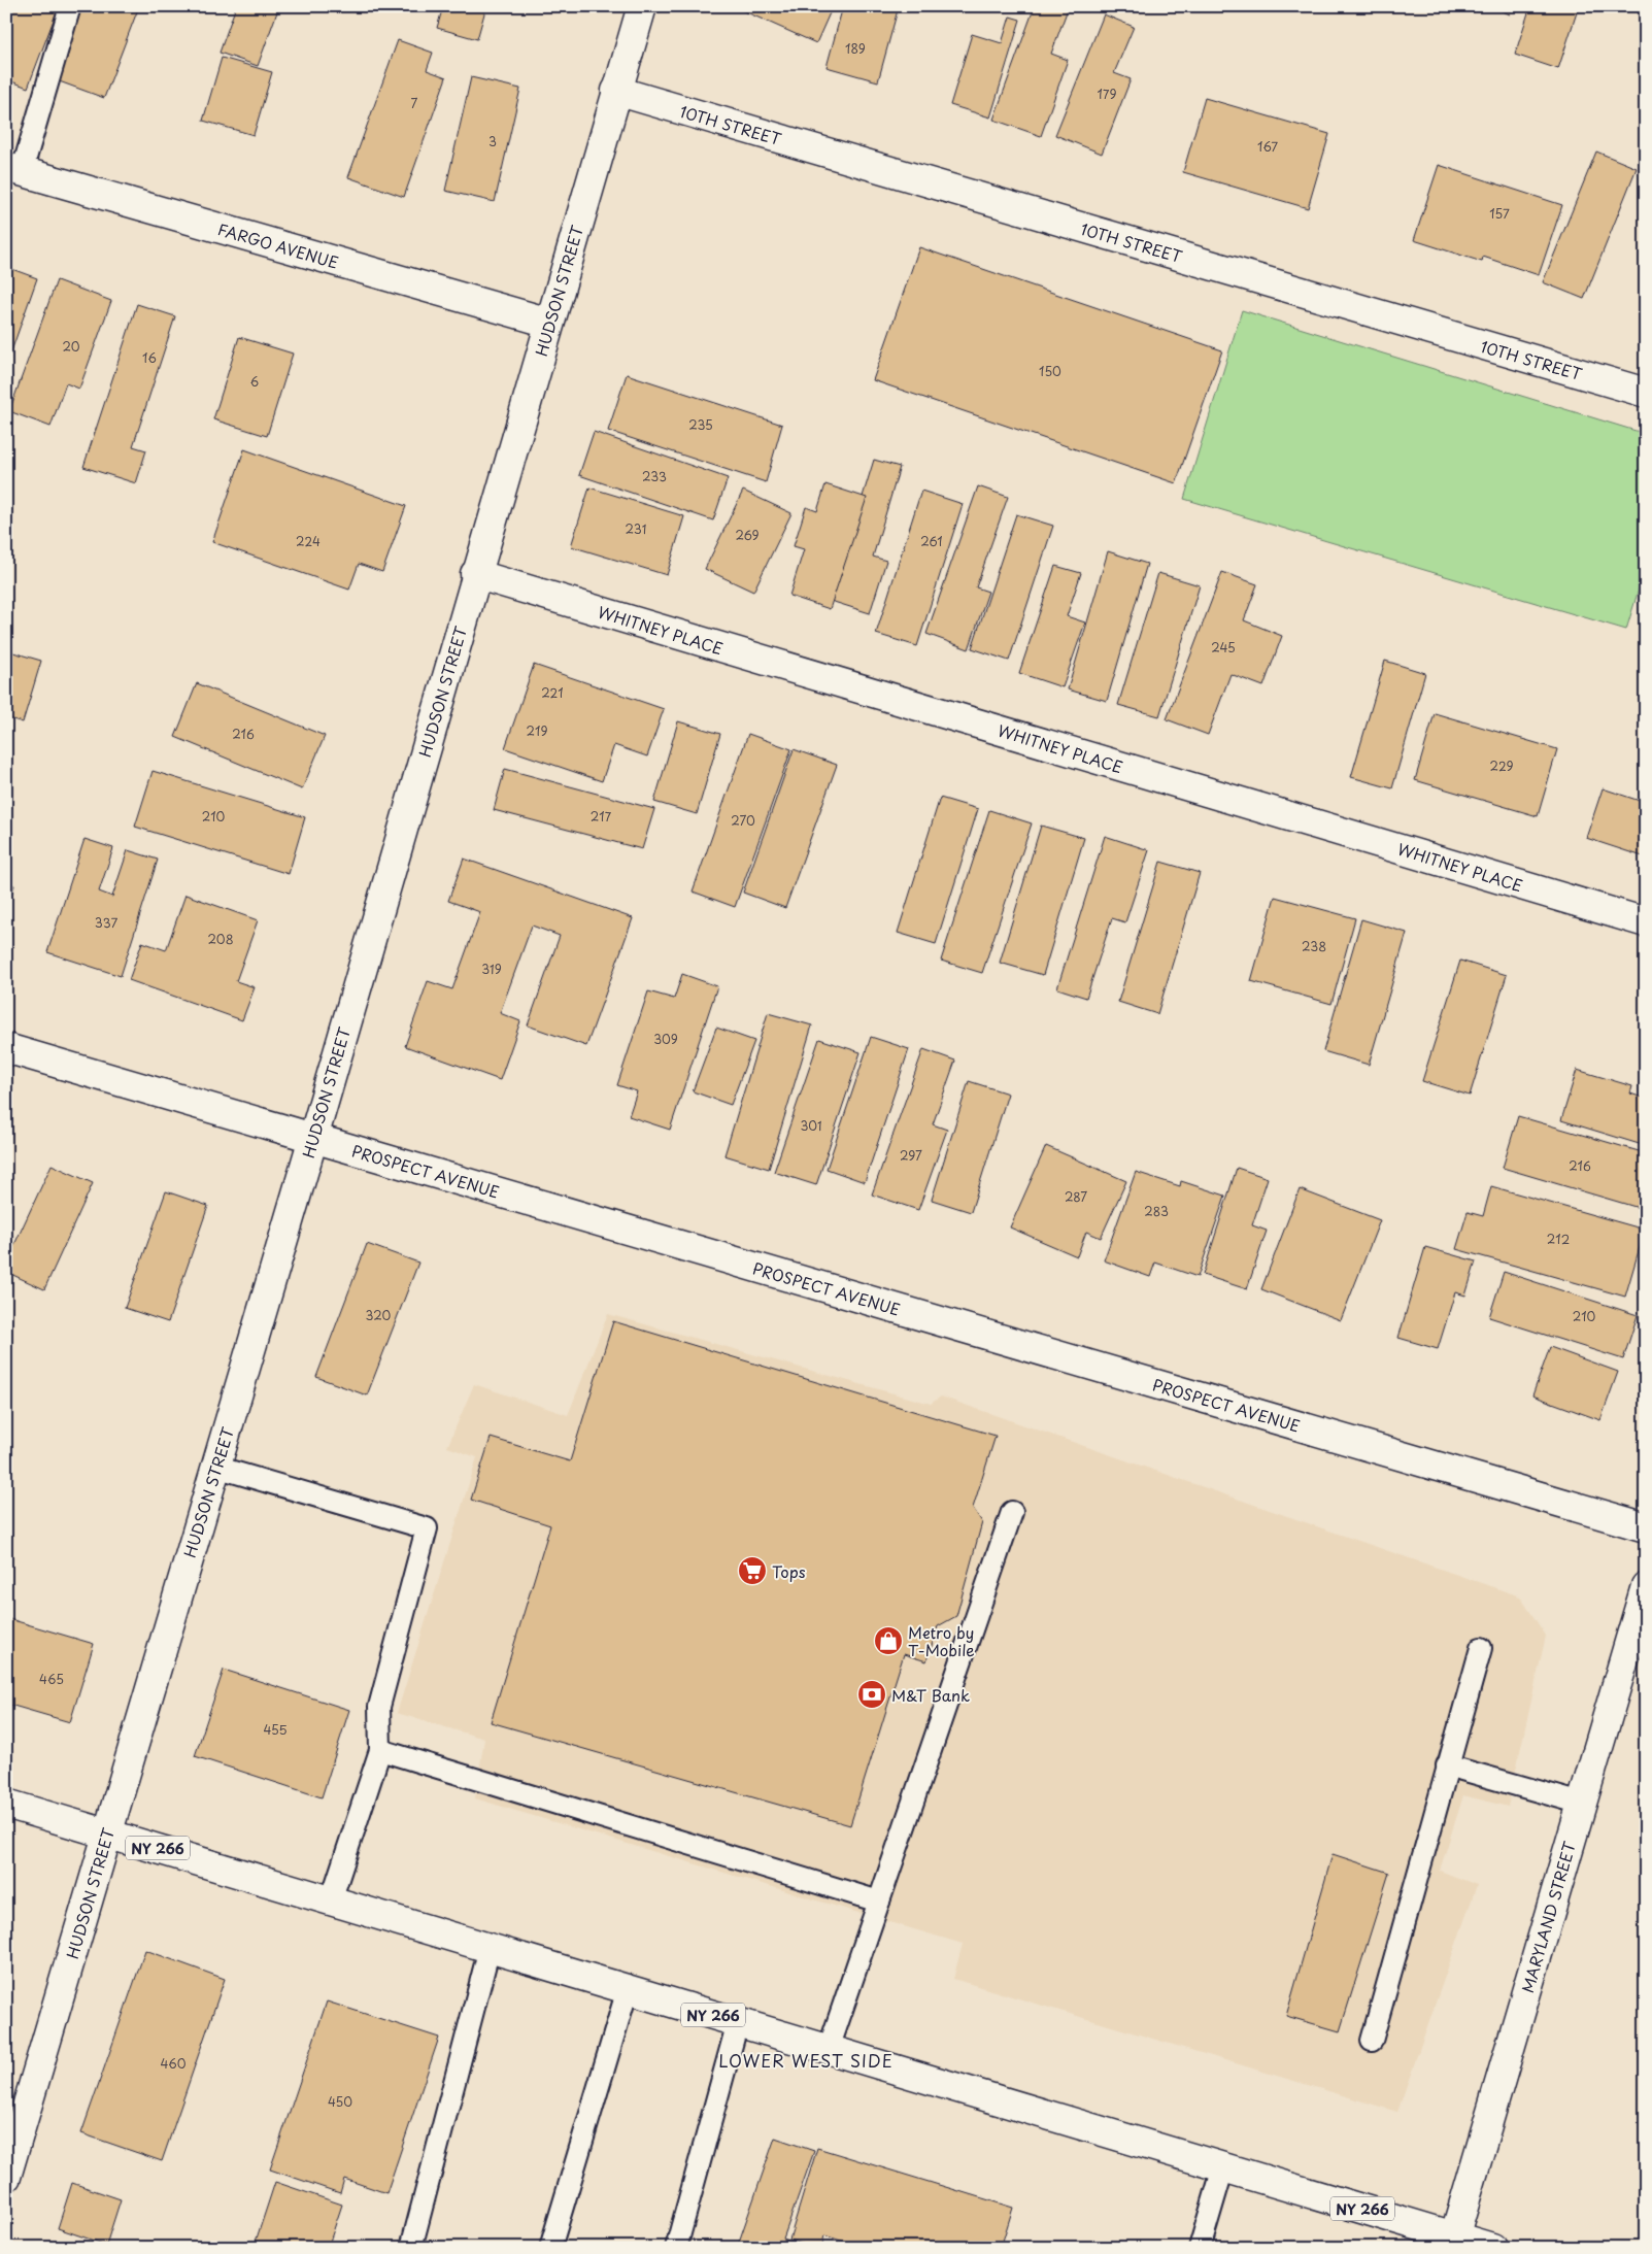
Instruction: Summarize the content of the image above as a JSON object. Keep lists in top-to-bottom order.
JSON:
{
  "streets": {
    "street": [
      "10TH STREET",
      "FARGO AVENUE",
      "HUDSON STREET",
      "WHITNEY PLACE",
      "PROSPECT AVENUE",
      "NY 266",
      "MARYLAND STREET"
    ]
  },
  "crossings": [
    ["10TH STREET", "HUDSON STREET"],
    ["FARGO AVENUE", "HUDSON STREET"],
    ["HUDSON STREET", "WHITNEY PLACE"],
    ["HUDSON STREET", "PROSPECT AVENUE"],
    ["HUDSON STREET", "NY 266"],
    ["NY 266", "MARYLAND STREET"]
  ],
  "districts": ["LOWER WEST SIDE"],
  "places": {
    "supermarket": ["Tops"],
    "shop": ["Metro by T-Mobile"],
    "bank": ["M&T Bank"]
  },
  "house_numbers": [
    "189",
    "179",
    "7",
    "3",
    "167",
    "157",
    "20",
    "16",
    "150",
    "6",
    "235",
    "233",
    "231",
    "269",
    "224",
    "261",
    "245",
    "221",
    "219",
    "216",
    "229",
    "210",
    "217",
    "270",
    "337",
    "208",
    "238",
    "319",
    "309",
    "301",
    "297",
    "216",
    "287",
    "283",
    "212",
    "320",
    "210",
    "465",
    "455",
    "460",
    "450"
  ]
}
